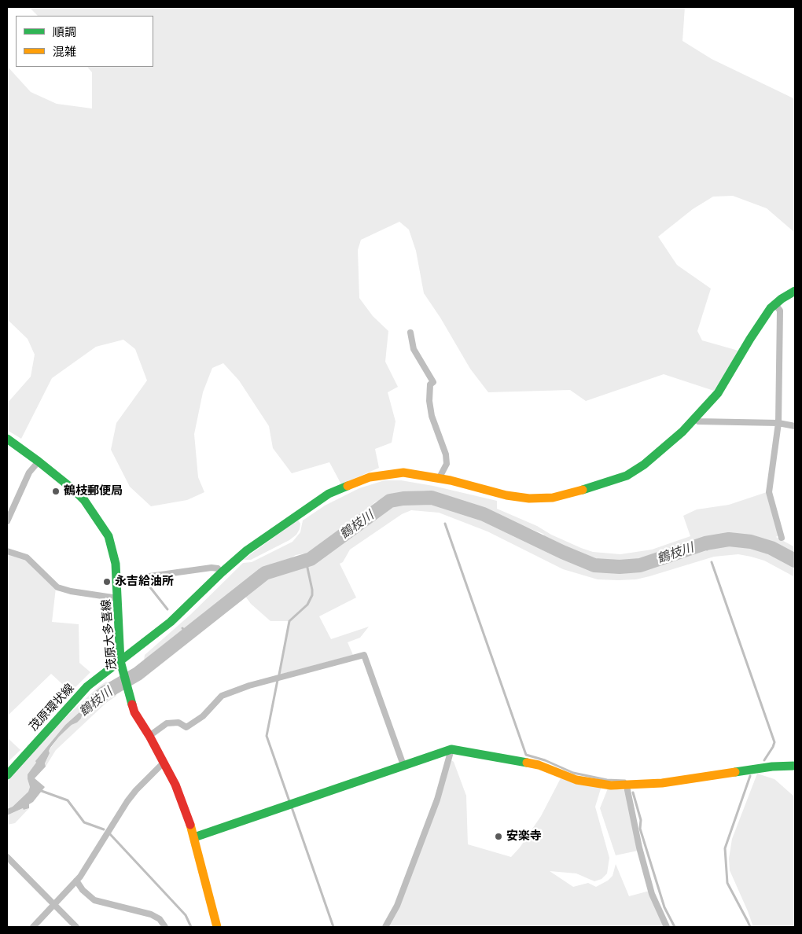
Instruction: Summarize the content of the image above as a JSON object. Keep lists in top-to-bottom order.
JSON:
{
  "streets": {
    "main road": ["茂原大多喜線", "茂原環状線"]
  },
  "crossings": [
    ["茂原大多喜線", "茂原環状線"]
  ],
  "water": ["鶴枝川"],
  "places": ["鶴枝郵便局", "永吉給油所", "安楽寺"],
  "legend": ["順調", "混雑"]
}
